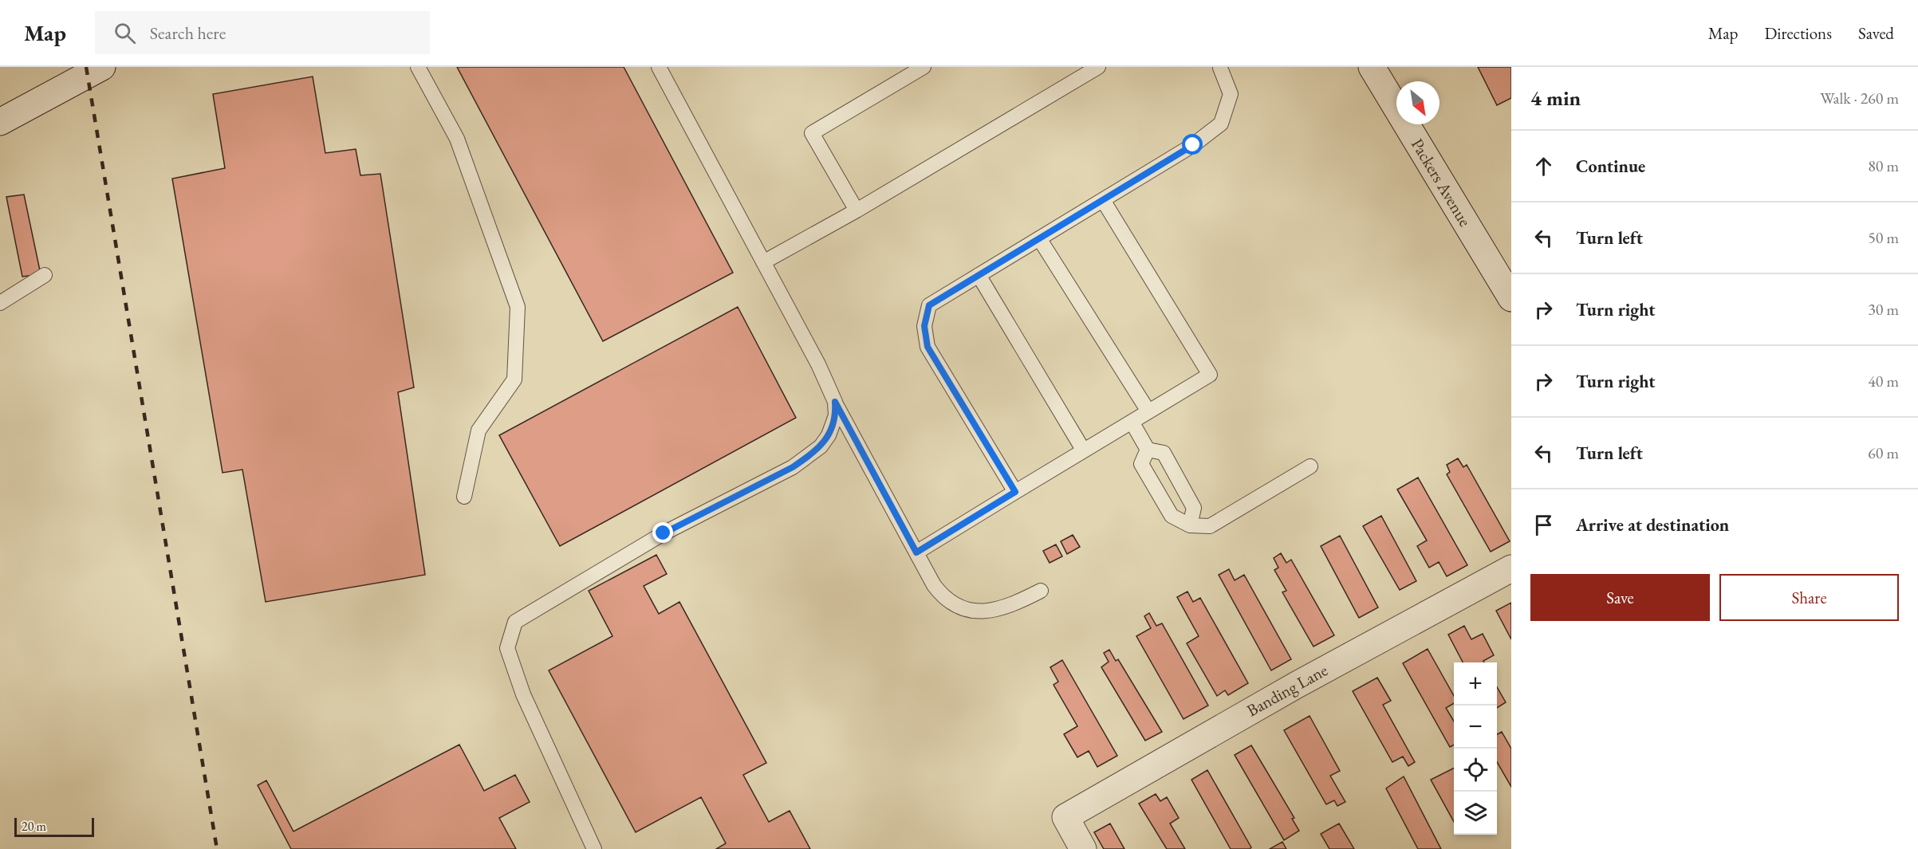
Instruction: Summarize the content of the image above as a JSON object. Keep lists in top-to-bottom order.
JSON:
{
  "streets": {
    "street": ["Packers Avenue", "Banding Lane"]
  },
  "scale_bar": "20 m",
  "north": "bottom right",
  "page": {
    "header": "Map",
    "search": "Search here",
    "nav": ["Map", "Directions", "Saved"],
    "heading": ["4 min", "Walk · 260 m"],
    "list": [
      ["Continue", "80 m"],
      ["Turn left", "50 m"],
      ["Turn right", "30 m"],
      ["Turn right", "40 m"],
      ["Turn left", "60 m"],
      "Arrive at destination"
    ],
    "buttons": ["Save", "Share"],
    "map_buttons": ["+", "−"],
    "scale": "20 m"
  }
}
